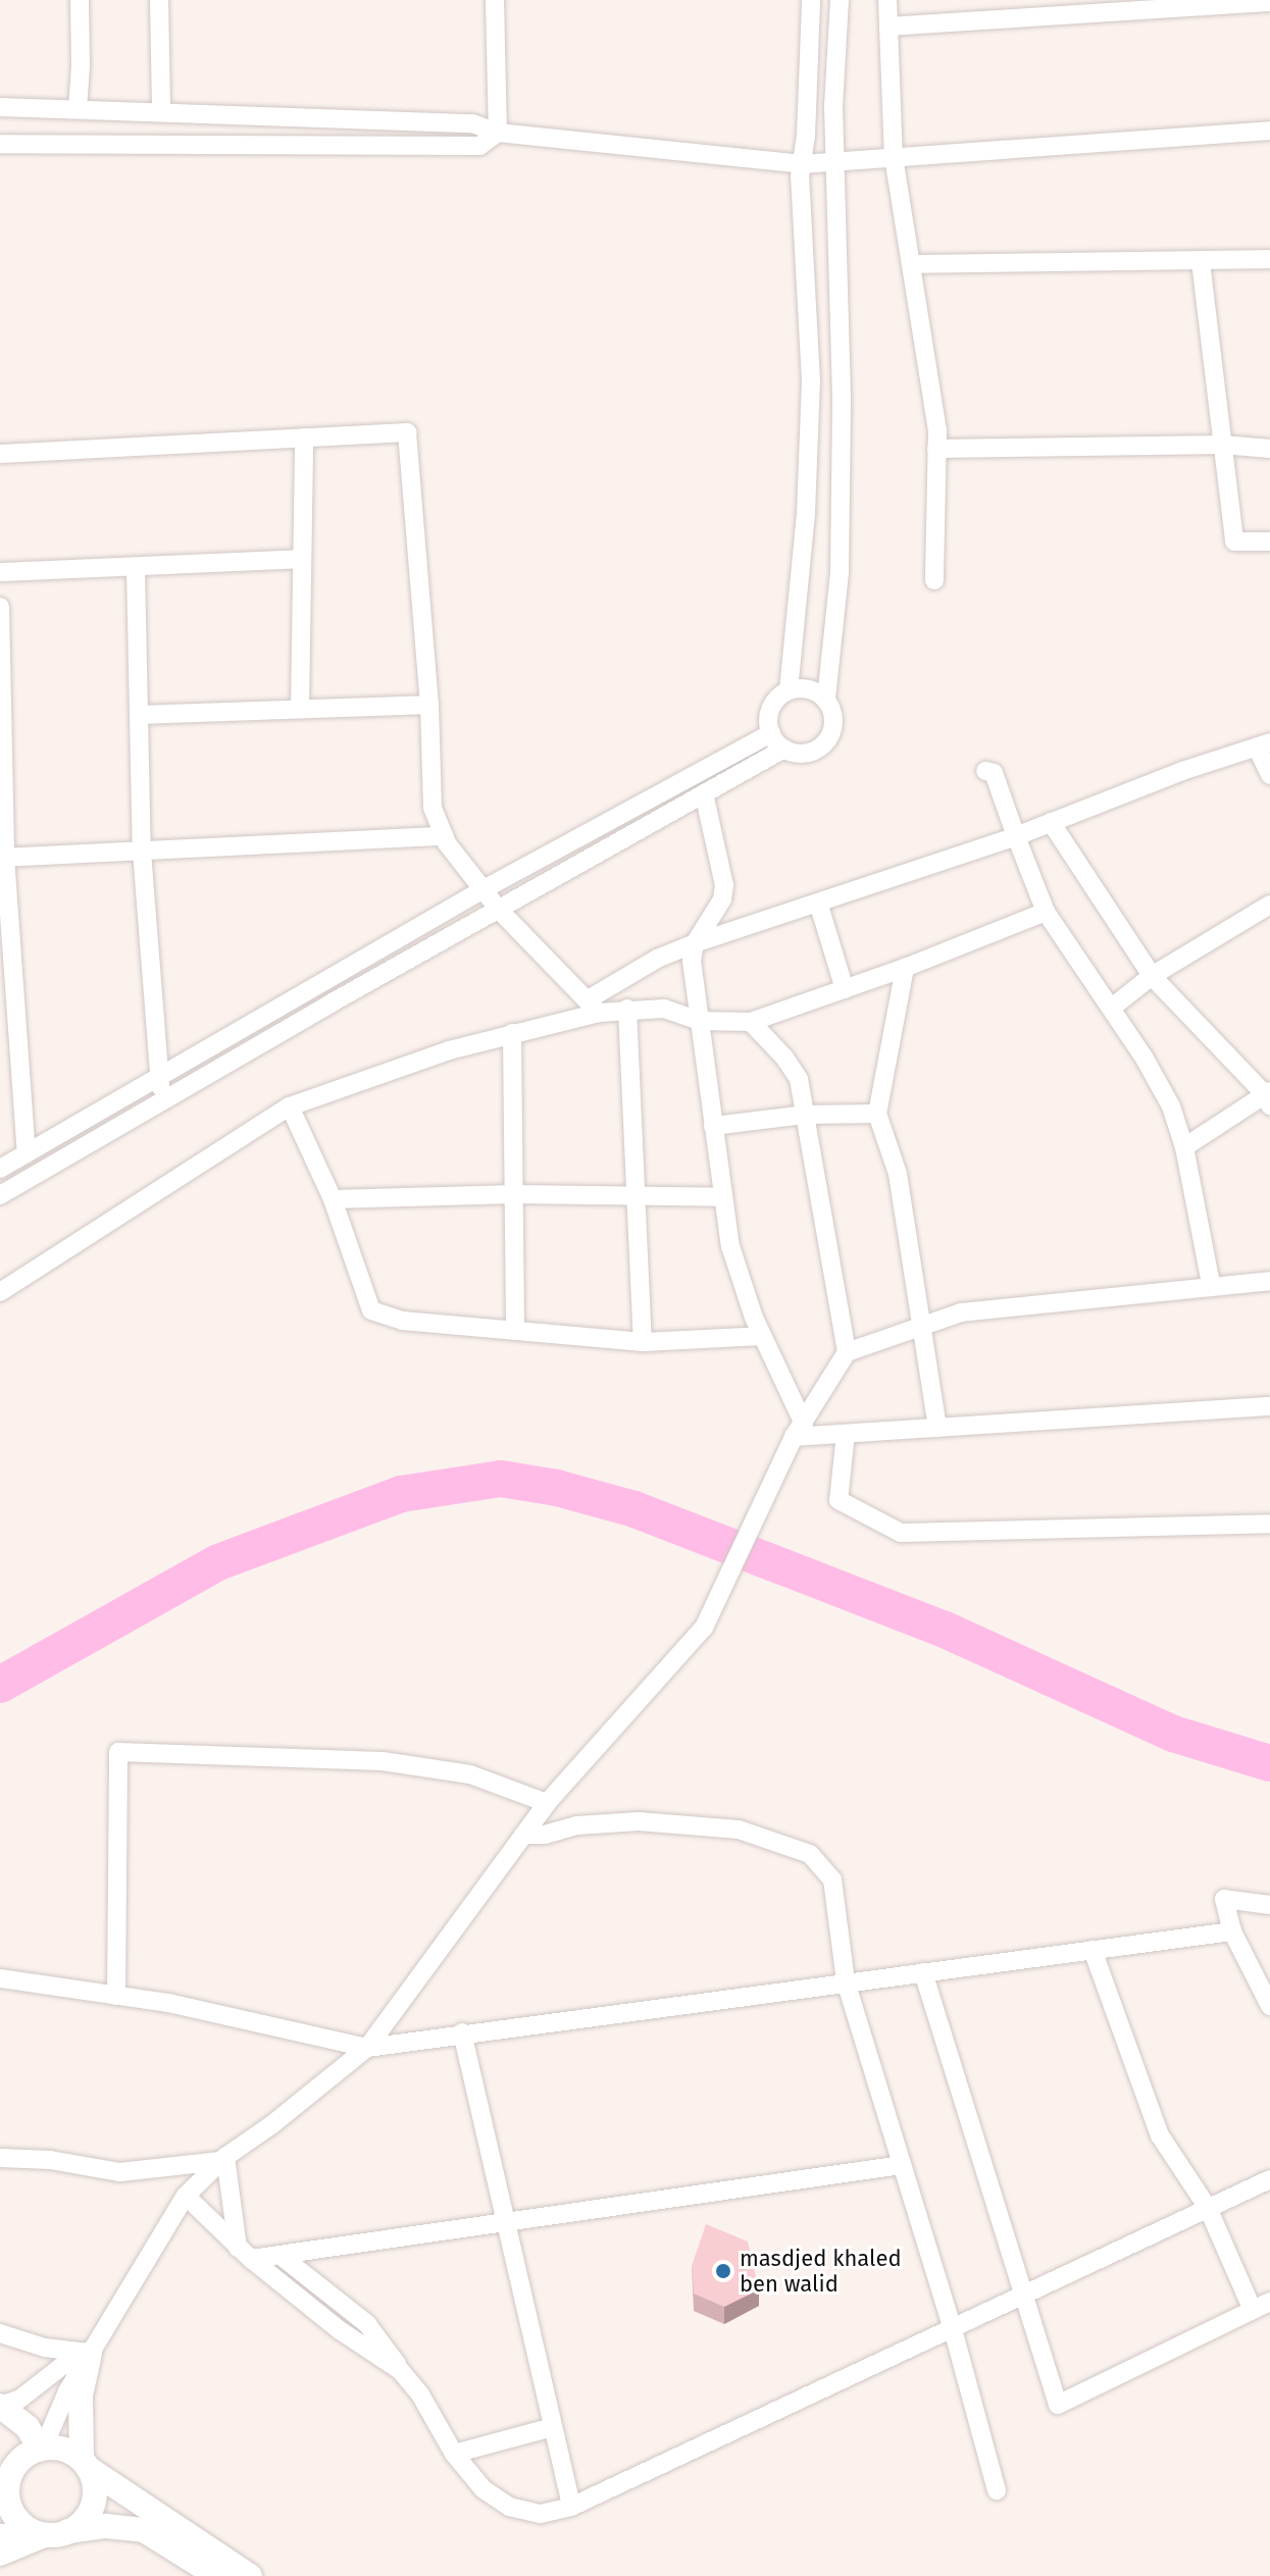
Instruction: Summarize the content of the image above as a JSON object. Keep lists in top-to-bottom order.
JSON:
{
  "places": ["masdjed khaled ben walid"]
}
